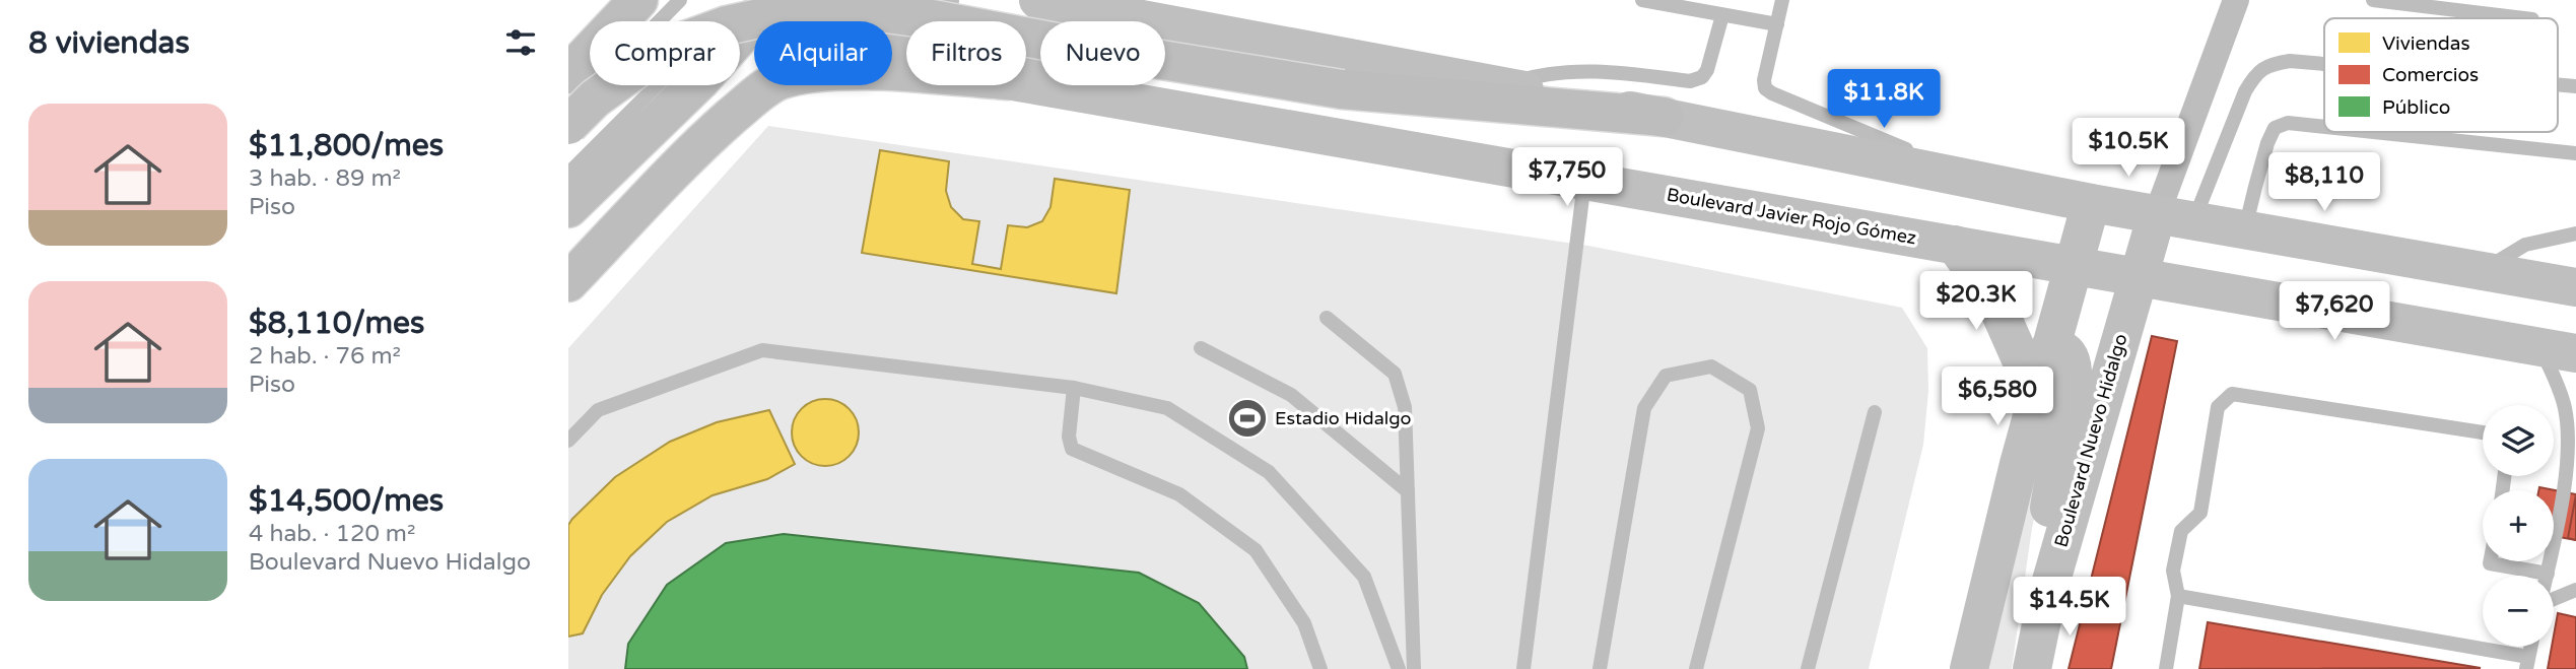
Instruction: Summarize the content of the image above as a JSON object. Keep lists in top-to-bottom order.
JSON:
{
  "streets": {
    "main road": ["Boulevard Javier Rojo Gómez", "Boulevard Nuevo Hidalgo"]
  },
  "crossings": [
    ["Boulevard Javier Rojo Gómez", "Boulevard Nuevo Hidalgo"]
  ],
  "places": {
    "sports": ["Estadio Hidalgo"]
  },
  "legend": ["Viviendas", "Comercios", "Público"],
  "page": {
    "heading": "8 viviendas",
    "chip": [
      "Comprar",
      "Alquilar",
      "Filtros",
      "Nuevo"
    ],
    "price": [
      "$11.8K",
      "$10.5K",
      "$7,750",
      "$8,110",
      "$20.3K",
      "$7,620",
      "$6,580",
      "$14.5K"
    ],
    "list": [
      {
        "name": "$11,800/mes",
        "note": "3 hab. · 89 m² · Piso"
      },
      {
        "name": "$8,110/mes",
        "note": "2 hab. · 76 m² · Piso"
      },
      {
        "name": "$14,500/mes",
        "note": "4 hab. · 120 m² · Boulevard Nuevo Hidalgo"
      }
    ],
    "map_buttons": ["+", "−"]
  }
}
